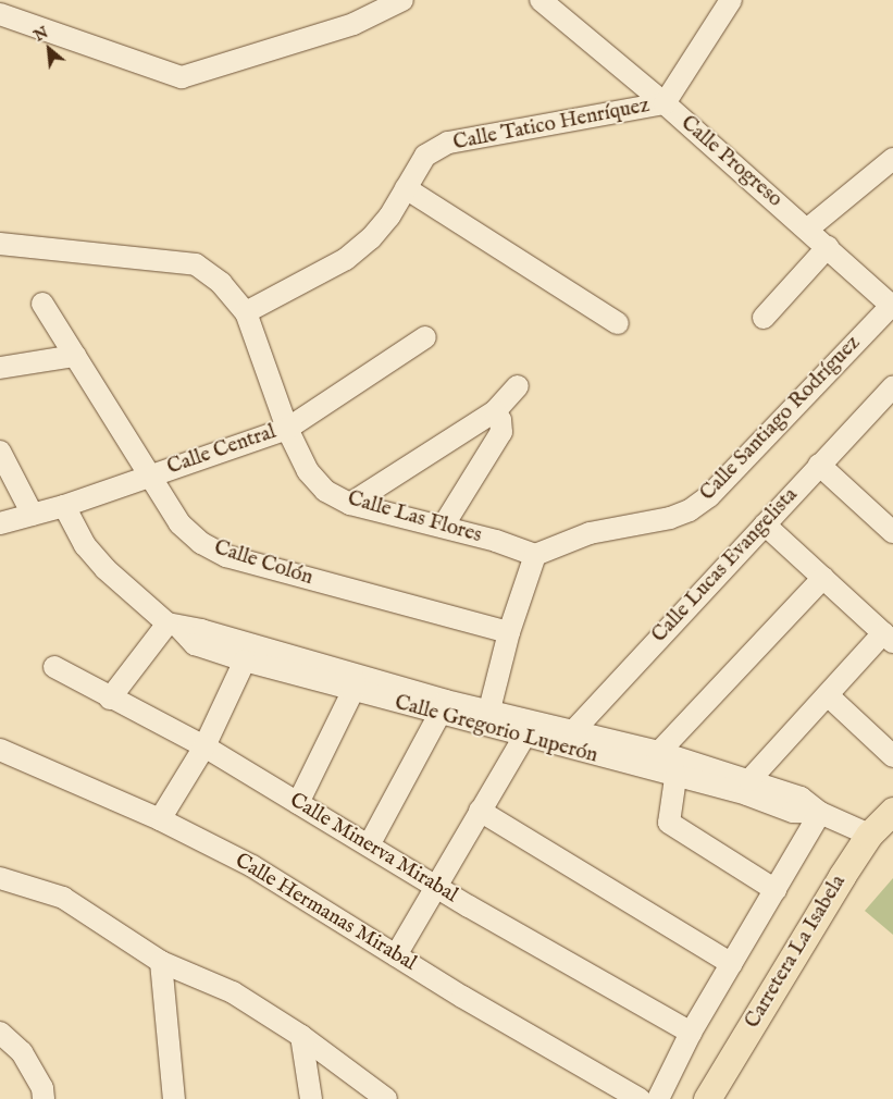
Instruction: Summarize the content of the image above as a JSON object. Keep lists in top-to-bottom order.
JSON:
{
  "streets": {
    "main road": ["Carretera La Isabela"],
    "street": [
      "Calle Tatico Henríquez",
      "Calle Progreso",
      "Calle Santiago Rodríguez",
      "Calle Central",
      "Calle Las Flores",
      "Calle Colón",
      "Calle Lucas Evangelista",
      "Calle Gregorio Luperón",
      "Calle Minerva Mirabal",
      "Calle Hermanas Mirabal"
    ]
  },
  "crossings": [
    ["Calle Tatico Henríquez", "Calle Progreso"],
    ["Calle Tatico Henríquez", "Calle Las Flores"],
    ["Calle Progreso", "Calle Santiago Rodríguez"],
    ["Calle Santiago Rodríguez", "Calle Las Flores"],
    ["Calle Central", "Calle Las Flores"],
    ["Calle Central", "Calle Colón"],
    ["Calle Central", "Calle Gregorio Luperón"],
    ["Calle Lucas Evangelista", "Calle Gregorio Luperón"],
    ["Calle Gregorio Luperón", "Carretera La Isabela"]
  ],
  "north": "top left"
}
